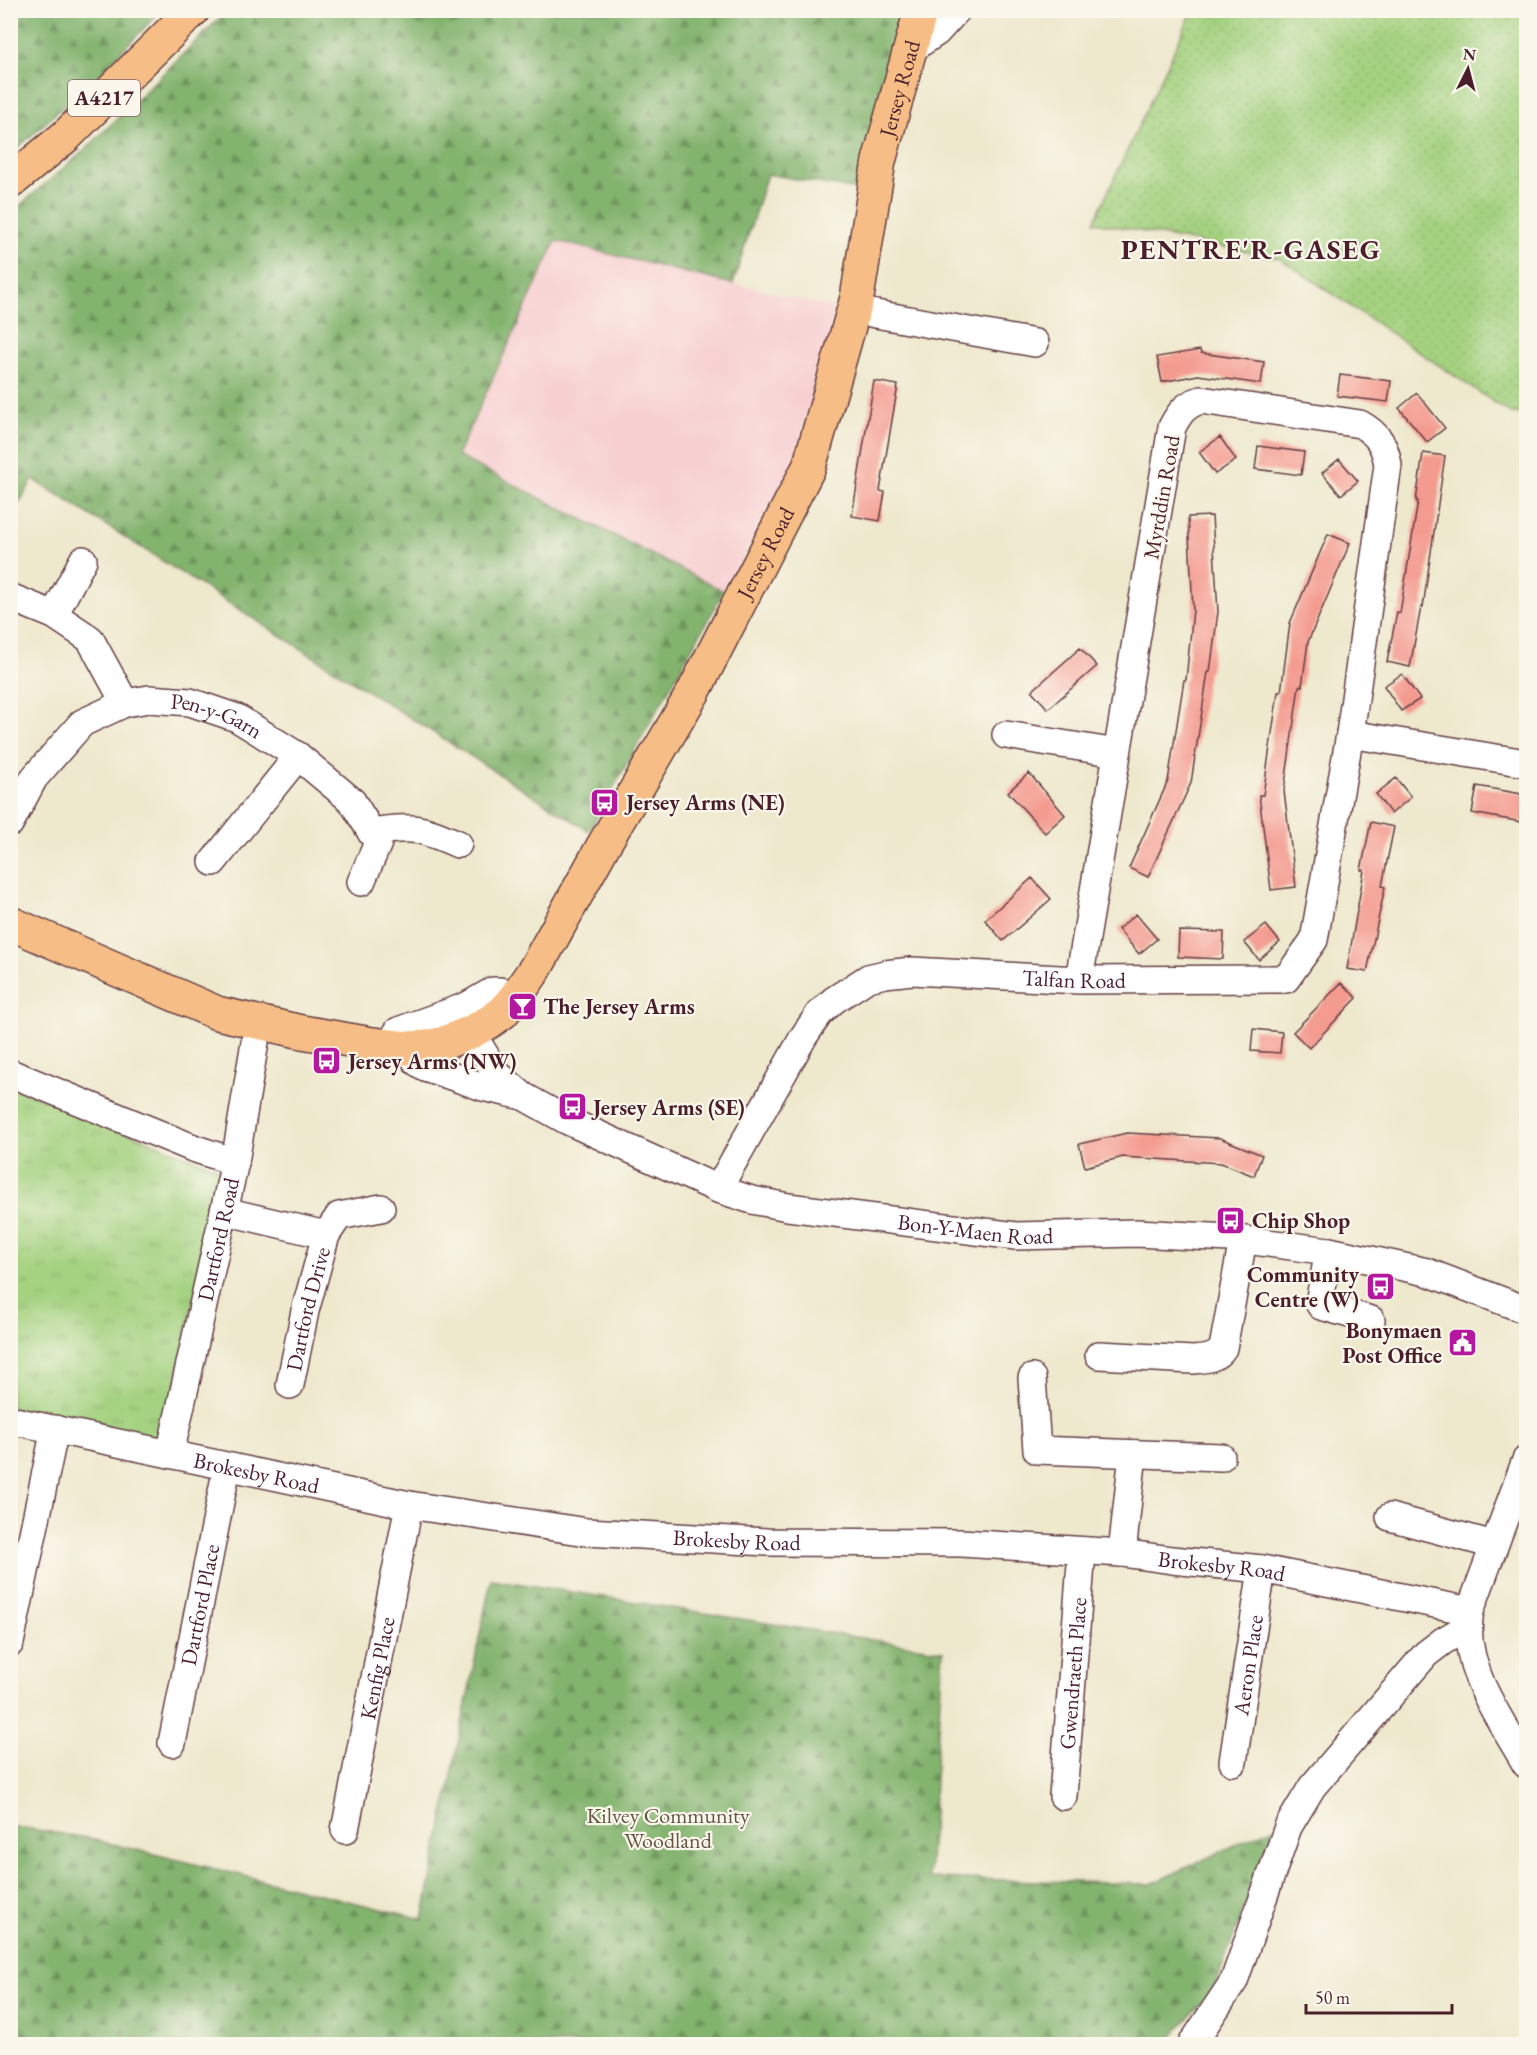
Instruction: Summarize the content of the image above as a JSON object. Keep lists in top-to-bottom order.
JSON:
{
  "streets": {
    "main road": ["Jersey Road", "A4217"],
    "street": [
      "Myrddin Road",
      "Pen-y-Garn",
      "Talfan Road",
      "Bon-Y-Maen Road",
      "Dartford Road",
      "Dartford Drive",
      "Brokesby Road",
      "Dartford Place",
      "Aeron Place",
      "Kenfig Place",
      "Gwendraeth Place"
    ]
  },
  "crossings": [
    ["Jersey Road", "Bon-Y-Maen Road"],
    ["Jersey Road", "Dartford Road"],
    ["Myrddin Road", "Talfan Road"],
    ["Talfan Road", "Bon-Y-Maen Road"],
    ["Dartford Road", "Dartford Drive"],
    ["Dartford Road", "Brokesby Road"],
    ["Brokesby Road", "Dartford Place"],
    ["Brokesby Road", "Aeron Place"],
    ["Brokesby Road", "Kenfig Place"],
    ["Brokesby Road", "Gwendraeth Place"]
  ],
  "districts": ["PENTRE'R-GASEG"],
  "parks": ["Kilvey Community Woodland"],
  "places": {
    "bus stop": [
      "Jersey Arms (NE)",
      "Jersey Arms (NW)",
      "Jersey Arms (SE)",
      "Chip Shop",
      "Community Centre (W)"
    ],
    "bar": ["The Jersey Arms"],
    "public building": ["Bonymaen Post Office"]
  },
  "scale_bar": "50 m",
  "north": "top"
}
